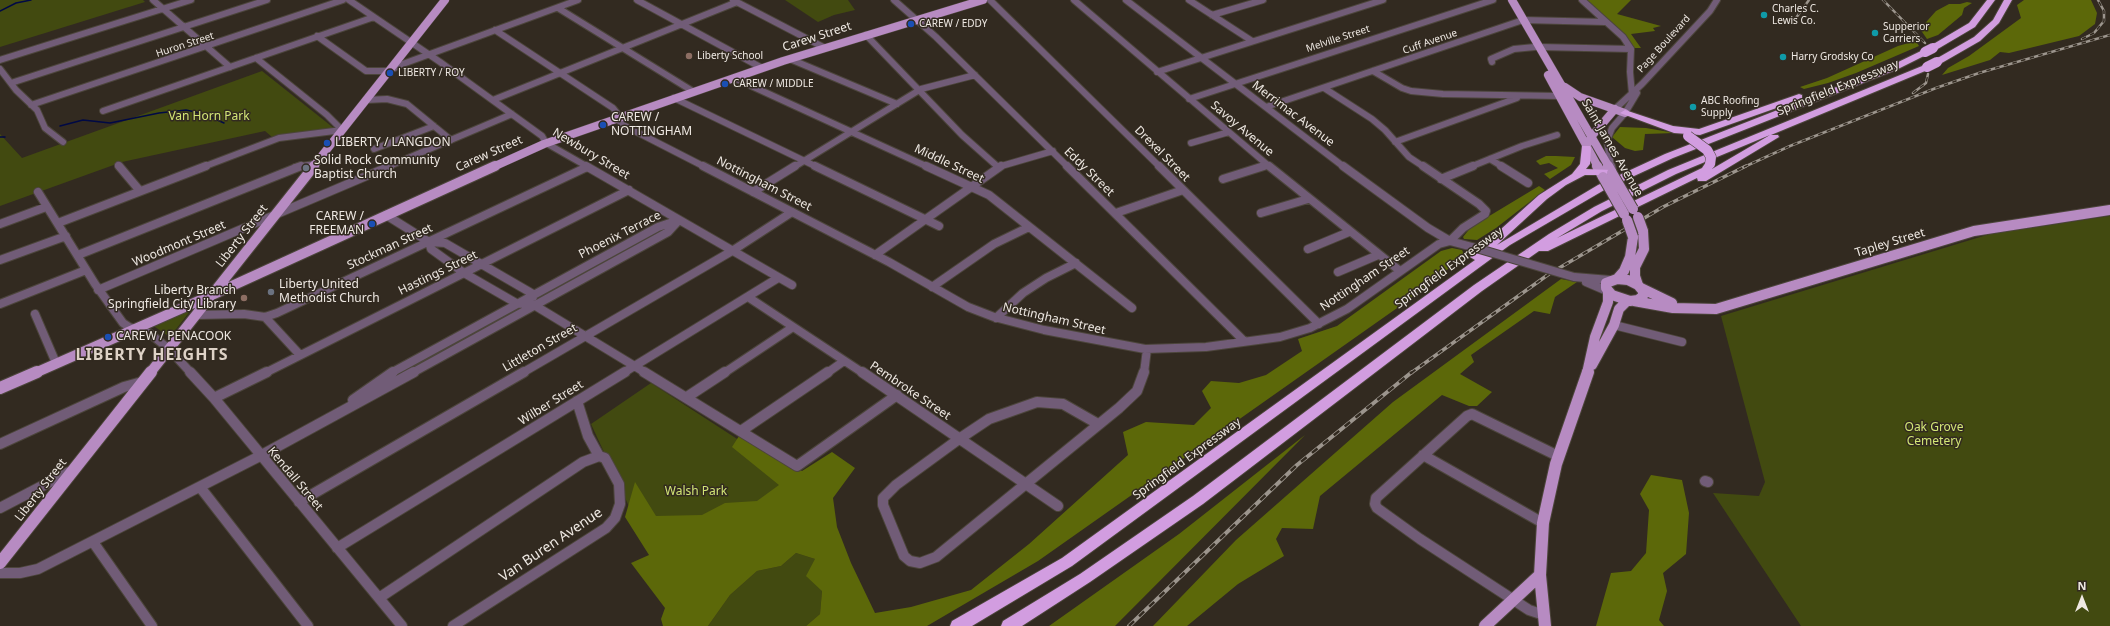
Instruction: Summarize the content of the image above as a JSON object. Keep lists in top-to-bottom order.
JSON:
{
  "streets": {
    "highway": ["Springfield Expressway"],
    "main road": [
      "Carew Street",
      "Page Boulevard",
      "Saint James Avenue",
      "Liberty Street",
      "Tapley Street"
    ],
    "street": [
      "Melville Street",
      "Cuff Avenue",
      "Huron Street",
      "Merrimac Avenue",
      "Savoy Avenue",
      "Newbury Street",
      "Drexel Street",
      "Middle Street",
      "Eddy Street",
      "Nottingham Street",
      "Phoenix Terrace",
      "Woodmont Street",
      "Stockman Street",
      "Hastings Street",
      "Littleton Street",
      "Pembroke Street",
      "Wilber Street",
      "Kendall Street",
      "Van Buren Avenue"
    ]
  },
  "crossings": [
    ["Carew Street", "Newbury Street"],
    ["Carew Street", "Middle Street"],
    ["Carew Street", "Eddy Street"],
    ["Carew Street", "Nottingham Street"],
    ["Carew Street", "Liberty Street"],
    ["Carew Street", "Kendall Street"],
    ["Melville Street", "Merrimac Avenue"],
    ["Melville Street", "Savoy Avenue"],
    ["Cuff Avenue", "Merrimac Avenue"],
    ["Cuff Avenue", "Saint James Avenue"],
    ["Page Boulevard", "Saint James Avenue"],
    ["Merrimac Avenue", "Nottingham Street"],
    ["Savoy Avenue", "Nottingham Street"],
    ["Saint James Avenue", "Tapley Street"],
    ["Newbury Street", "Phoenix Terrace"],
    ["Newbury Street", "Liberty Street"],
    ["Newbury Street", "Woodmont Street"],
    ["Newbury Street", "Stockman Street"],
    ["Newbury Street", "Hastings Street"],
    ["Newbury Street", "Littleton Street"],
    ["Newbury Street", "Wilber Street"],
    ["Drexel Street", "Nottingham Street"],
    ["Eddy Street", "Nottingham Street"],
    ["Nottingham Street", "Littleton Street"],
    ["Phoenix Terrace", "Kendall Street"],
    ["Liberty Street", "Woodmont Street"],
    ["Liberty Street", "Stockman Street"],
    ["Liberty Street", "Kendall Street"],
    ["Woodmont Street", "Kendall Street"],
    ["Hastings Street", "Kendall Street"],
    ["Littleton Street", "Kendall Street"],
    ["Pembroke Street", "Wilber Street"],
    ["Wilber Street", "Kendall Street"],
    ["Wilber Street", "Van Buren Avenue"]
  ],
  "districts": ["LIBERTY HEIGHTS"],
  "parks": ["Van Horn Park", "Oak Grove Cemetery", "Walsh Park"],
  "places": [
    "Charles C. Lewis Co.",
    "CAREW / EDDY",
    "Supperior Carriers",
    "Liberty School",
    "Harry Grodsky Co",
    "LIBERTY / ROY",
    "CAREW / MIDDLE",
    "ABC Roofing Supply",
    "CAREW / NOTTINGHAM",
    "LIBERTY / LANGDON",
    "Solid Rock Community Baptist Church",
    "CAREW / FREEMAN",
    "Liberty United Methodist Church",
    "Liberty Branch Springfield City Library",
    "CAREW / PENACOOK"
  ],
  "north": "top"
}
